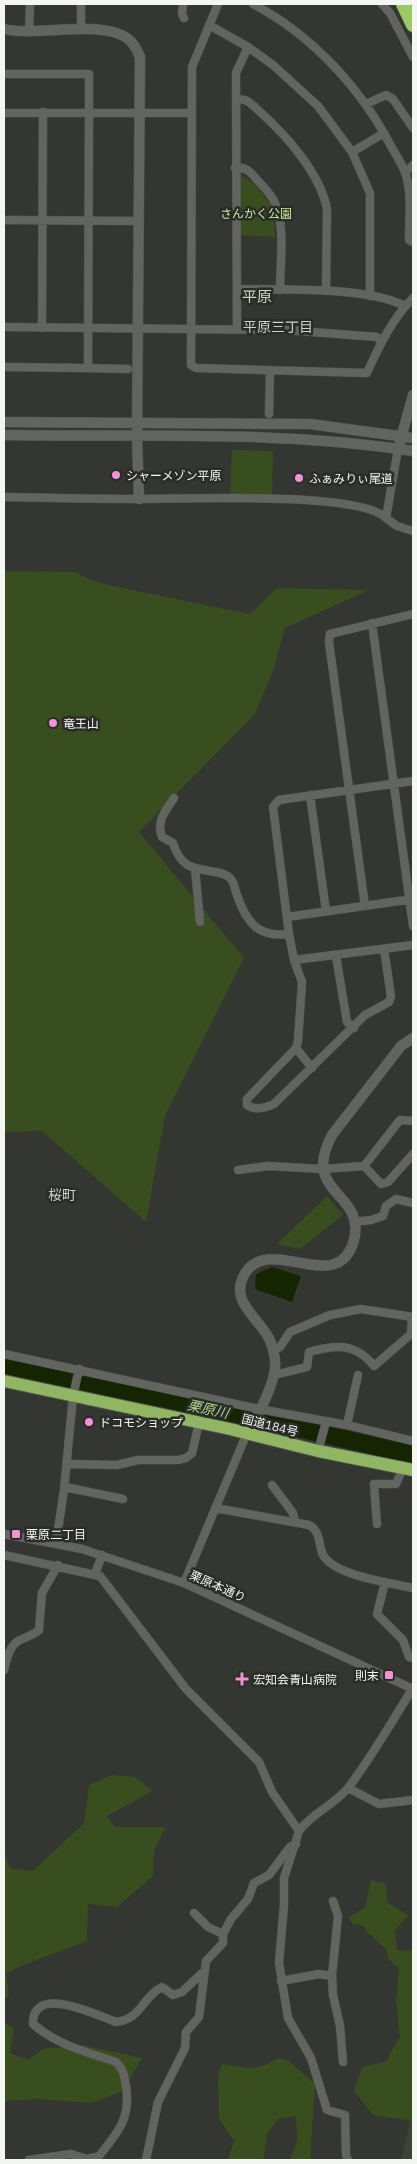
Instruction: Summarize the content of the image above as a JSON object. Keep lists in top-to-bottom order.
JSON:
{
  "streets": {
    "highway": ["国道184号"],
    "street": ["栗原本通り"]
  },
  "districts": ["平原", "平原三丁目", "桜町"],
  "water": ["栗原川"],
  "parks": ["さんかく公園"],
  "places": {
    "other": [
      "シャーメゾン平原",
      "ふぁみりぃ尾道",
      "竜王山",
      "ドコモショップ"
    ],
    "transit": ["栗原二丁目", "則末"],
    "health": ["宏知会青山病院"]
  }
}
